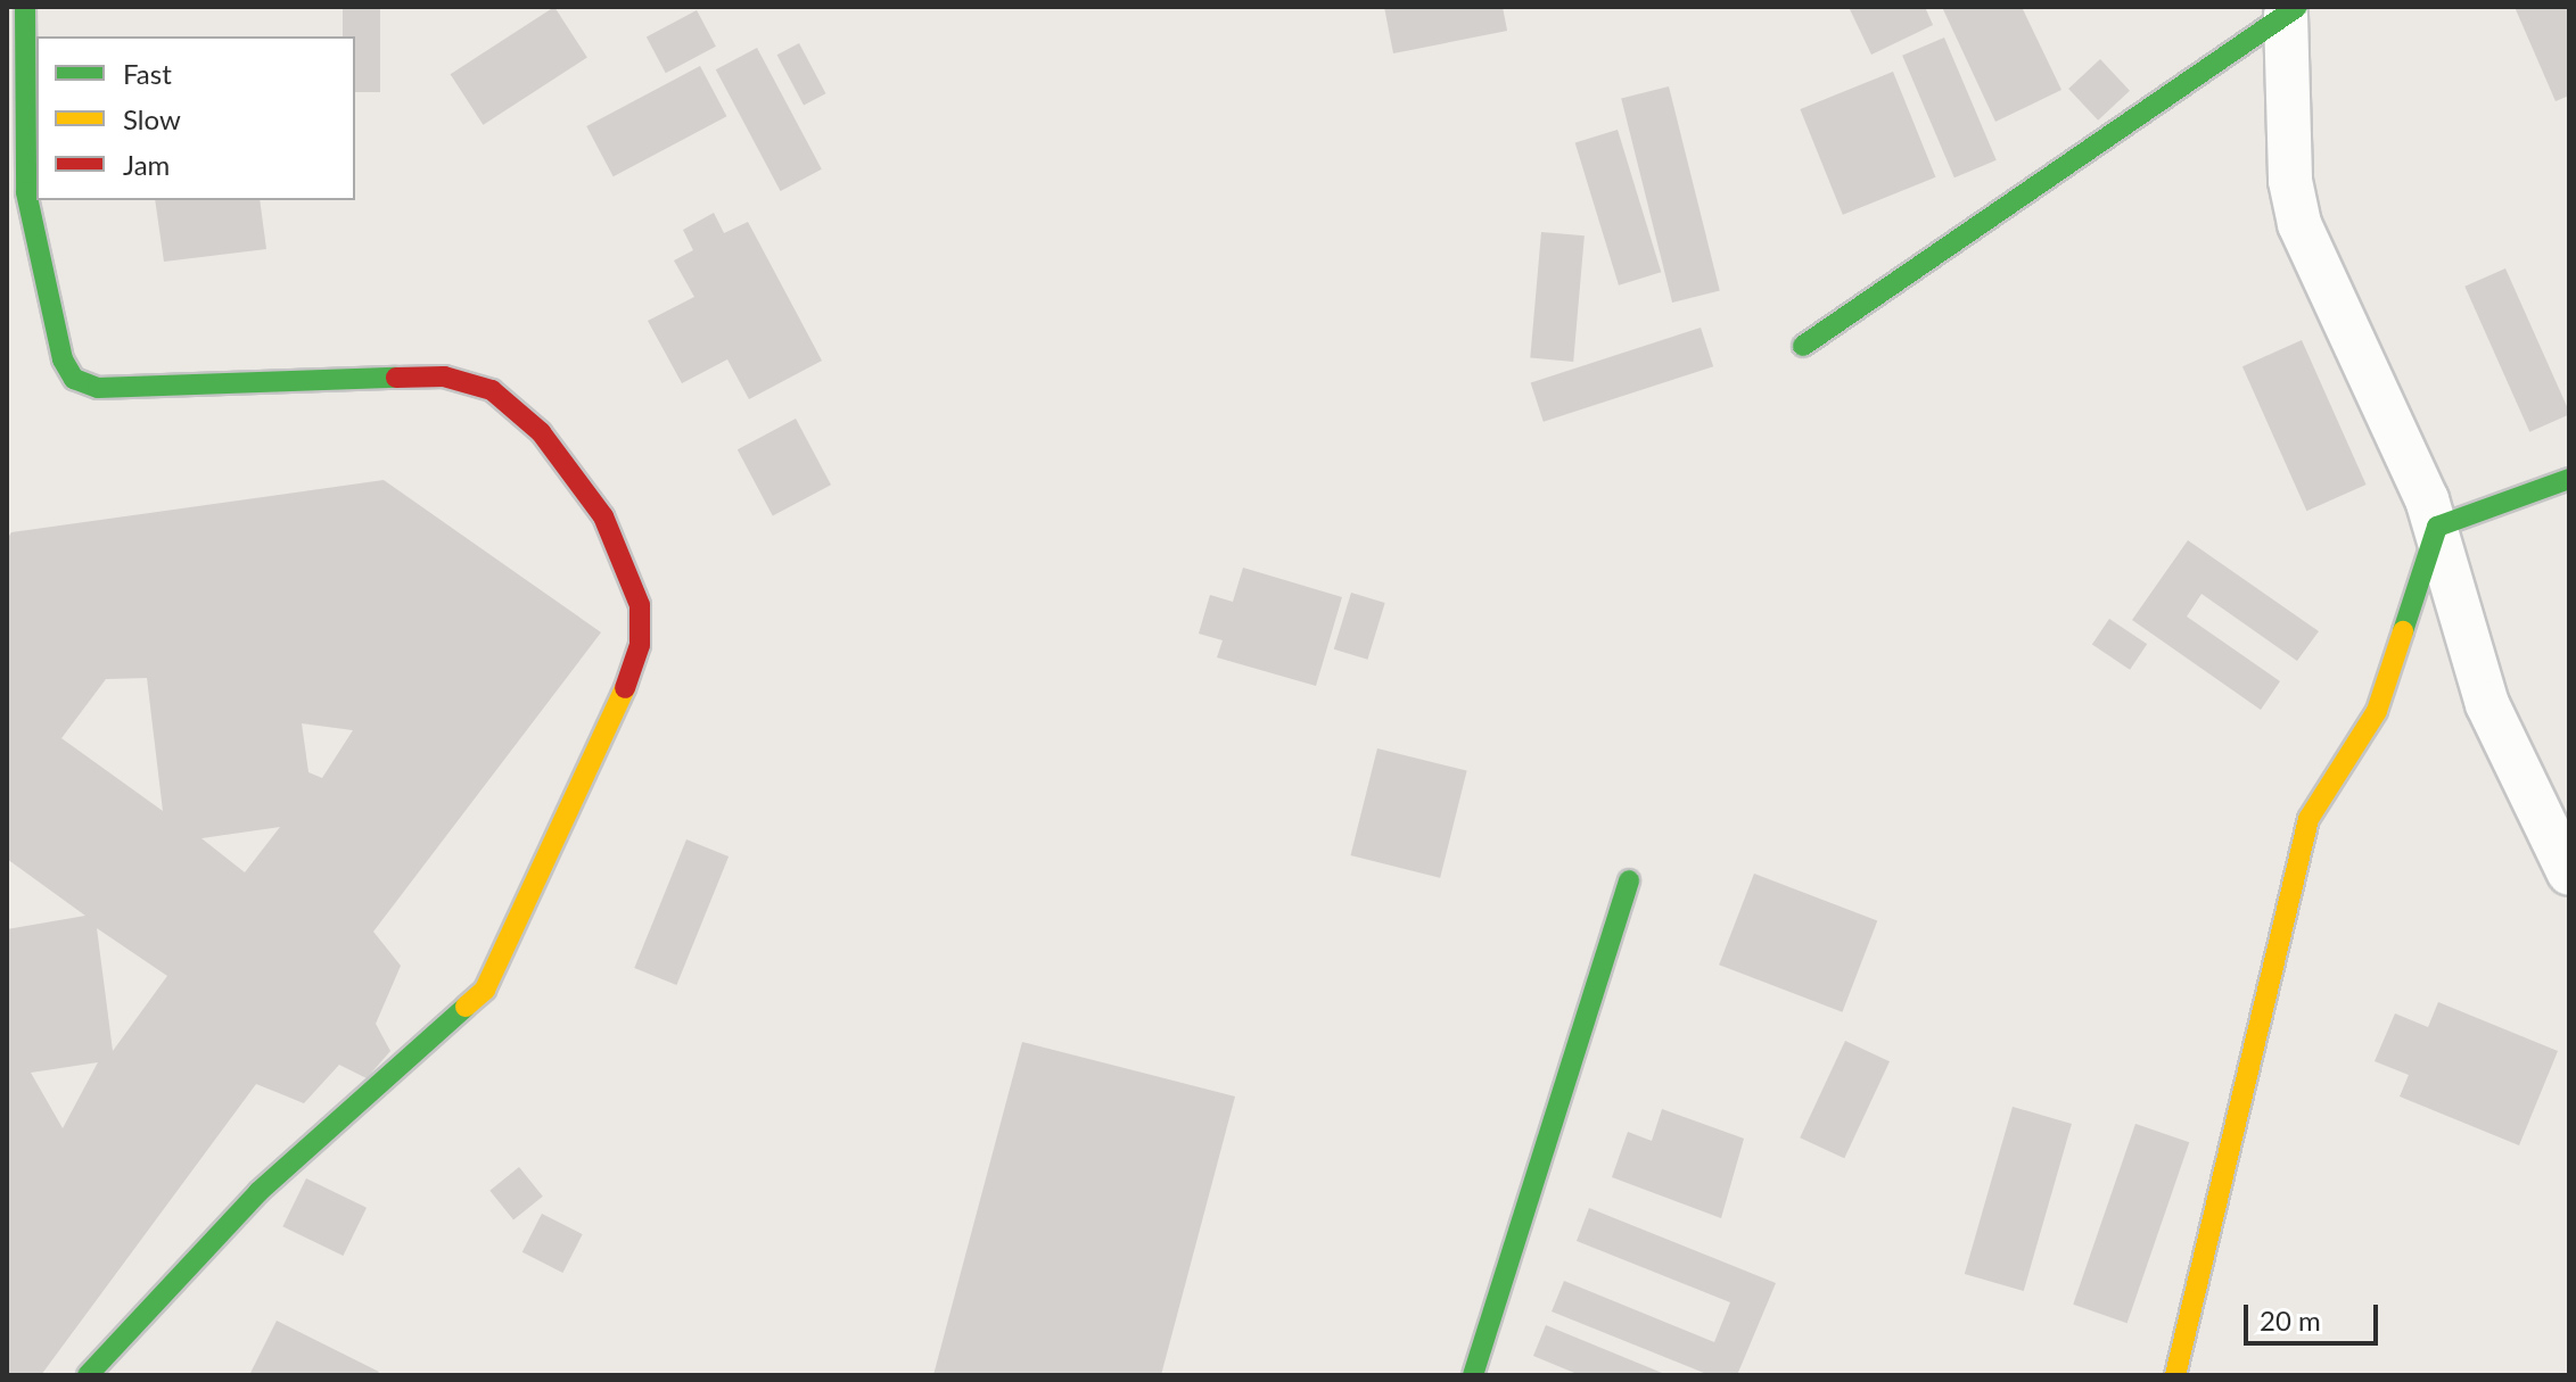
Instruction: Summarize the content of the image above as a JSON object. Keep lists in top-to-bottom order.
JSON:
{
  "legend": ["Fast", "Slow", "Jam"],
  "scale_bar": "20 m"
}
